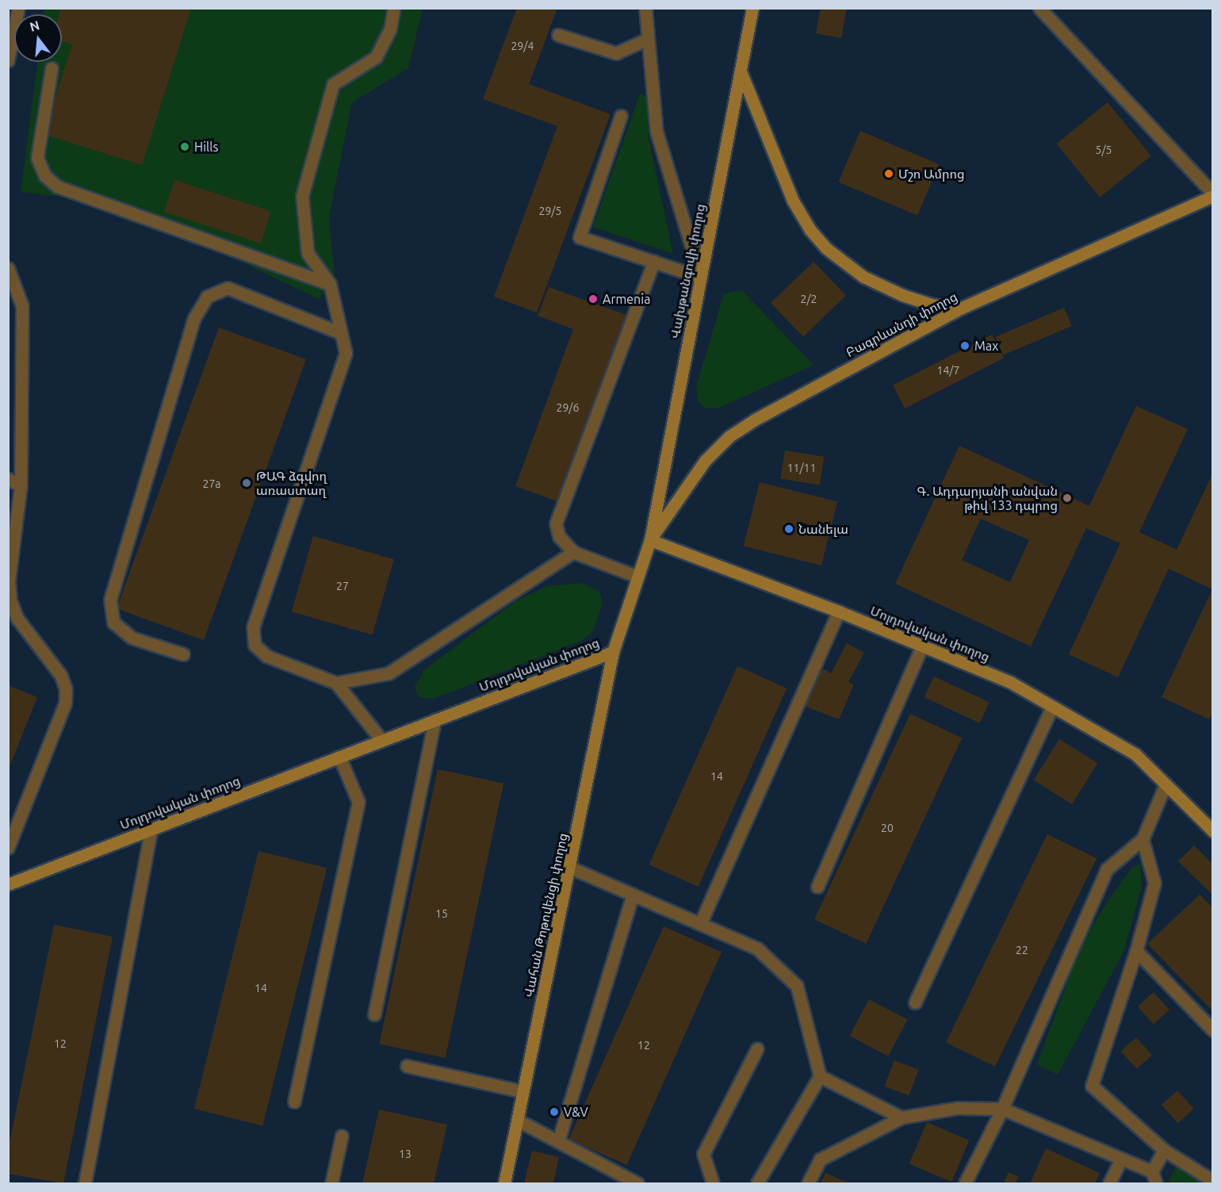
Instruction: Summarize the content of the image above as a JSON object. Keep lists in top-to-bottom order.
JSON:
{
  "streets": {
    "street": [
      "Վախթանգովի փողոց",
      "Բագրևանդի փողոց",
      "Մոլդովական փողոց",
      "Վահան Թոթովենցի փողոց"
    ]
  },
  "crossings": [
    ["Վախթանգովի փողոց", "Բագրևանդի փողոց"],
    ["Վախթանգովի փողոց", "Մոլդովական փողոց"],
    ["Բագրևանդի փողոց", "Մոլդովական փողոց"],
    ["Մոլդովական փողոց", "Վահան Թոթովենցի փողոց"]
  ],
  "places": [
    "Hills",
    "Մշո Ամրոց",
    "Armenia",
    "Max",
    "ԹԱԳ ձգվող առաստաղ",
    "Գ. Ադդարյանի անվան թիվ 133 դպրոց",
    "Նանելա",
    "V&V"
  ],
  "house_numbers": [
    "29/4",
    "5/5",
    "29/5",
    "2/2",
    "14/7",
    "29/6",
    "11/11",
    "27a",
    "27",
    "14",
    "20",
    "15",
    "22",
    "14",
    "12",
    "12",
    "13"
  ],
  "north": "top"
}
